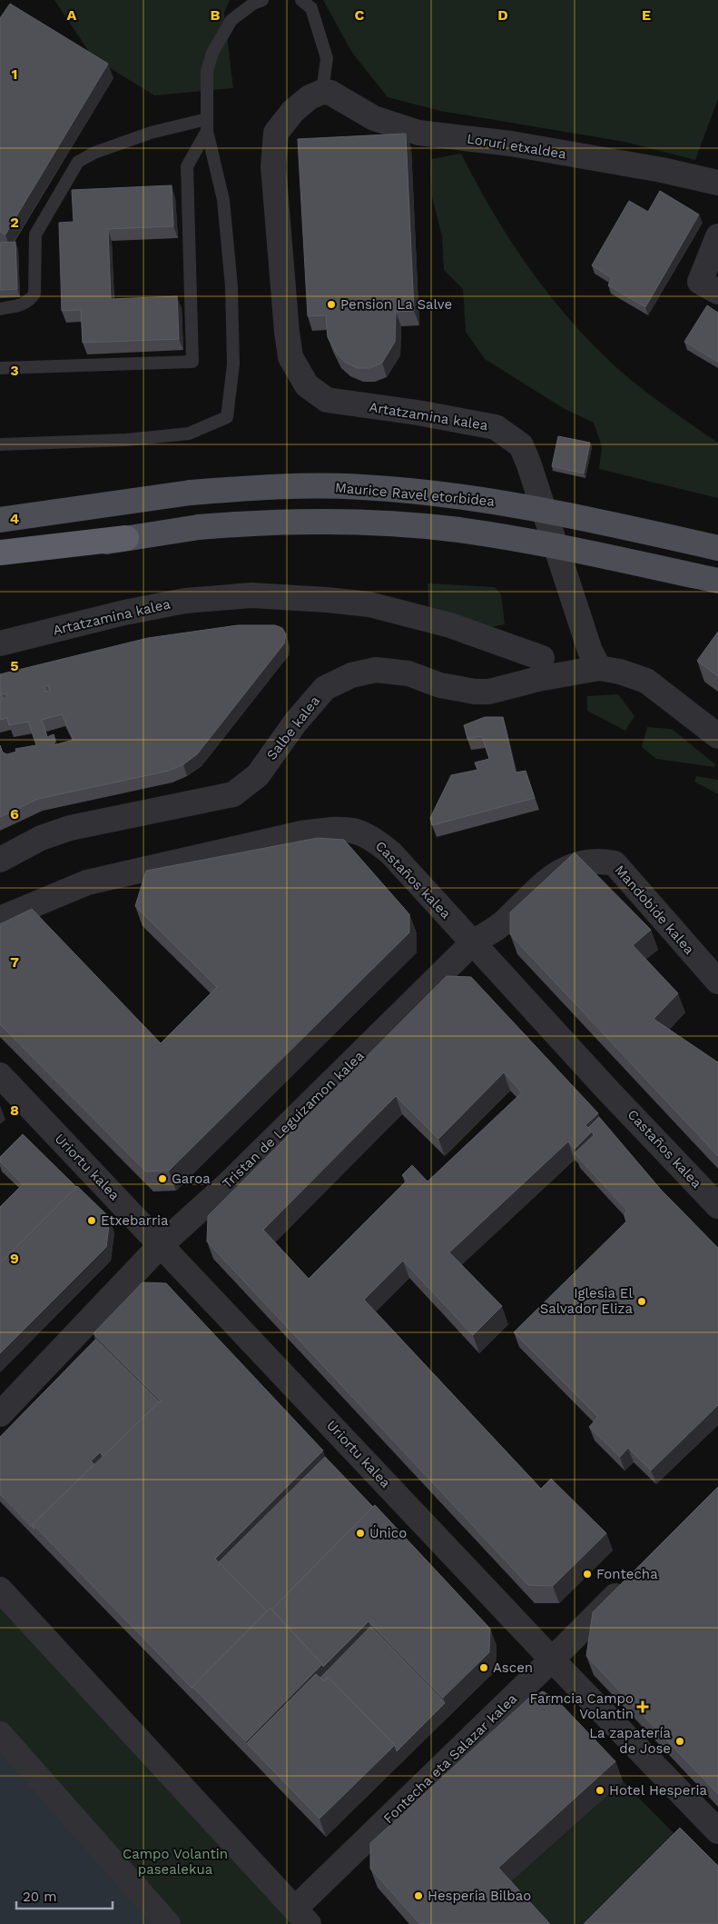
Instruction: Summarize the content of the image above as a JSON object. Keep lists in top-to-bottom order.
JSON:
{
  "streets": {
    "main road": ["Maurice Ravel etorbidea"],
    "street": [
      "Loruri etxaldea",
      "Artatzamina kalea",
      "Salbe kalea",
      "Castaños kalea",
      "Mandobide kalea",
      "Tristan de Leguizamon kalea",
      "Uriortu kalea",
      "Fontecha eta Salazar kalea"
    ]
  },
  "crossings": [
    ["Loruri etxaldea", "Artatzamina kalea"],
    ["Artatzamina kalea", "Salbe kalea"],
    ["Castaños kalea", "Mandobide kalea"],
    ["Castaños kalea", "Tristan de Leguizamon kalea"],
    ["Mandobide kalea", "Tristan de Leguizamon kalea"],
    ["Tristan de Leguizamon kalea", "Uriortu kalea"],
    ["Uriortu kalea", "Fontecha eta Salazar kalea"]
  ],
  "parks": ["Campo Volantin pasealekua"],
  "places": {
    "other": [
      "Pension La Salve",
      "Garoa",
      "Etxebarria",
      "Iglesia El Salvador Eliza",
      "Único",
      "Fontecha",
      "Ascen",
      "La zapatería de Jose",
      "Hotel Hesperia",
      "Hesperia Bilbao"
    ],
    "health": ["Farmcia Campo Volantin"]
  },
  "scale_bar": "20 m",
  "grid": {
    "columns": [
      "A",
      "B",
      "C",
      "D",
      "E"
    ],
    "rows": [
      "1",
      "2",
      "3",
      "4",
      "5",
      "6",
      "7",
      "8",
      "9"
    ]
  }
}
